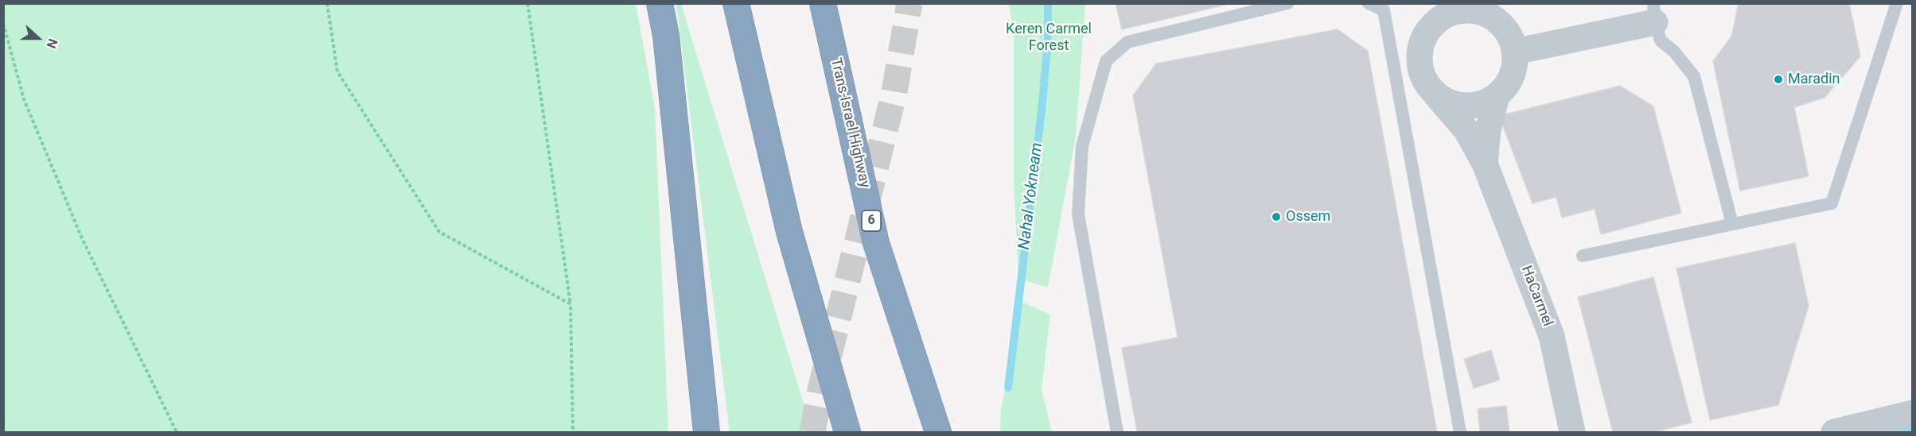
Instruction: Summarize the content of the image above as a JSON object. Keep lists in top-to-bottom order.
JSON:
{
  "streets": {
    "highway": ["Trans-Israel Highway", "6"],
    "street": ["HaCarmel"]
  },
  "water": ["Nahal Yokneam"],
  "parks": ["Keren Carmel Forest"],
  "places": ["Maradin", "Ossem"],
  "north": "right"
}
